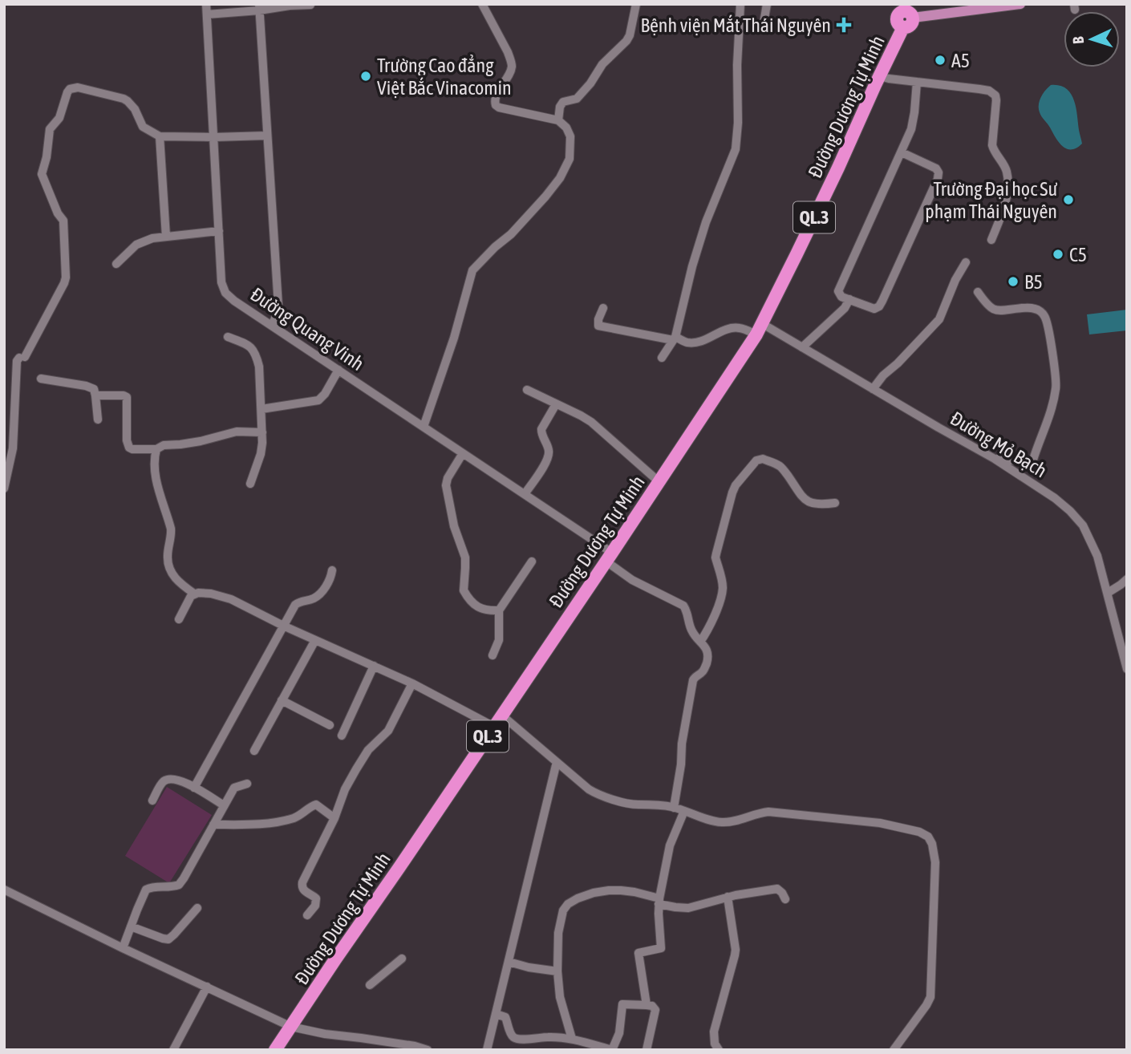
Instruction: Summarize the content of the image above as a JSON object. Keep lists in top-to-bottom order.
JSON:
{
  "streets": {
    "highway": ["Đường Dương Tự Minh", "QL.3"],
    "street": ["Đường Quang Vinh", "Đường Mỏ Bạch"]
  },
  "crossings": [
    ["Đường Dương Tự Minh", "Đường Quang Vinh"],
    ["Đường Dương Tự Minh", "Đường Mỏ Bạch"]
  ],
  "places": {
    "health": ["Bệnh viện Mắt Thái Nguyên"],
    "other": [
      "A5",
      "Trường Cao đẳng Việt Bắc Vinacomin",
      "Trường Đại học Sư phạm Thái Nguyên",
      "C5",
      "B5"
    ]
  },
  "north": "left"
}
